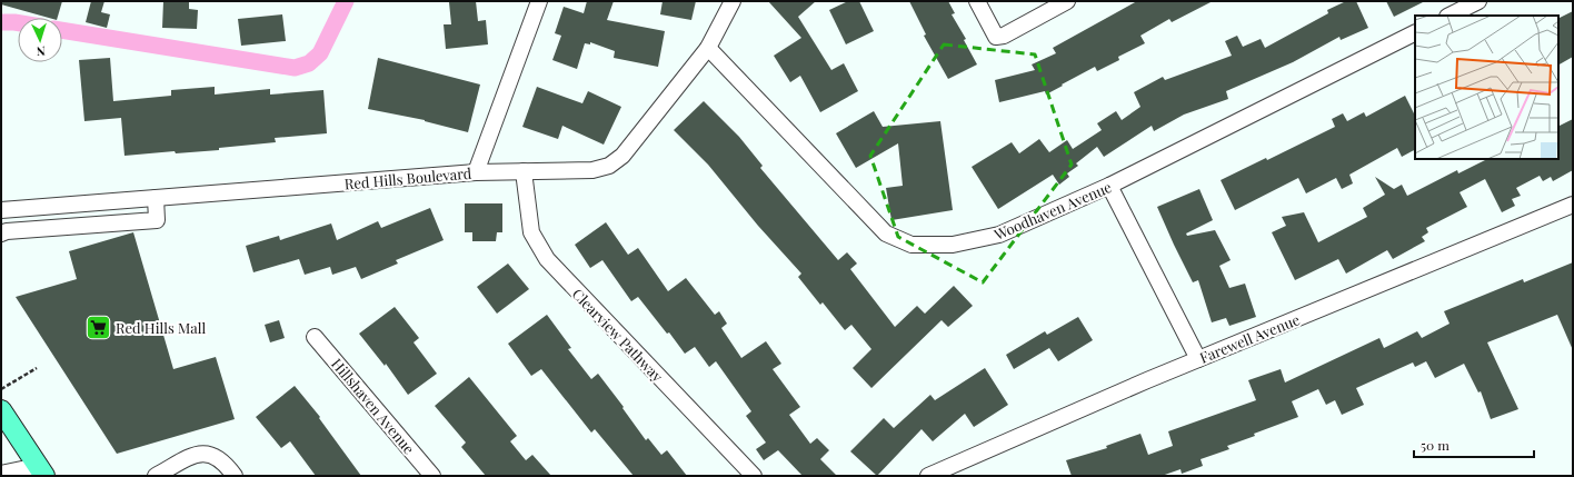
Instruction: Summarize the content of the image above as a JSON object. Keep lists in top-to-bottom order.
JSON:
{
  "streets": {
    "street": [
      "Red Hills Boulevard",
      "Woodhaven Avenue",
      "Clearview Pathway",
      "Farewell Avenue",
      "Hillshaven Avenue"
    ]
  },
  "crossings": [
    ["Red Hills Boulevard", "Woodhaven Avenue"],
    ["Red Hills Boulevard", "Clearview Pathway"]
  ],
  "places": {
    "supermarket": ["Red Hills Mall"]
  },
  "scale_bar": "50 m",
  "north": "bottom"
}
